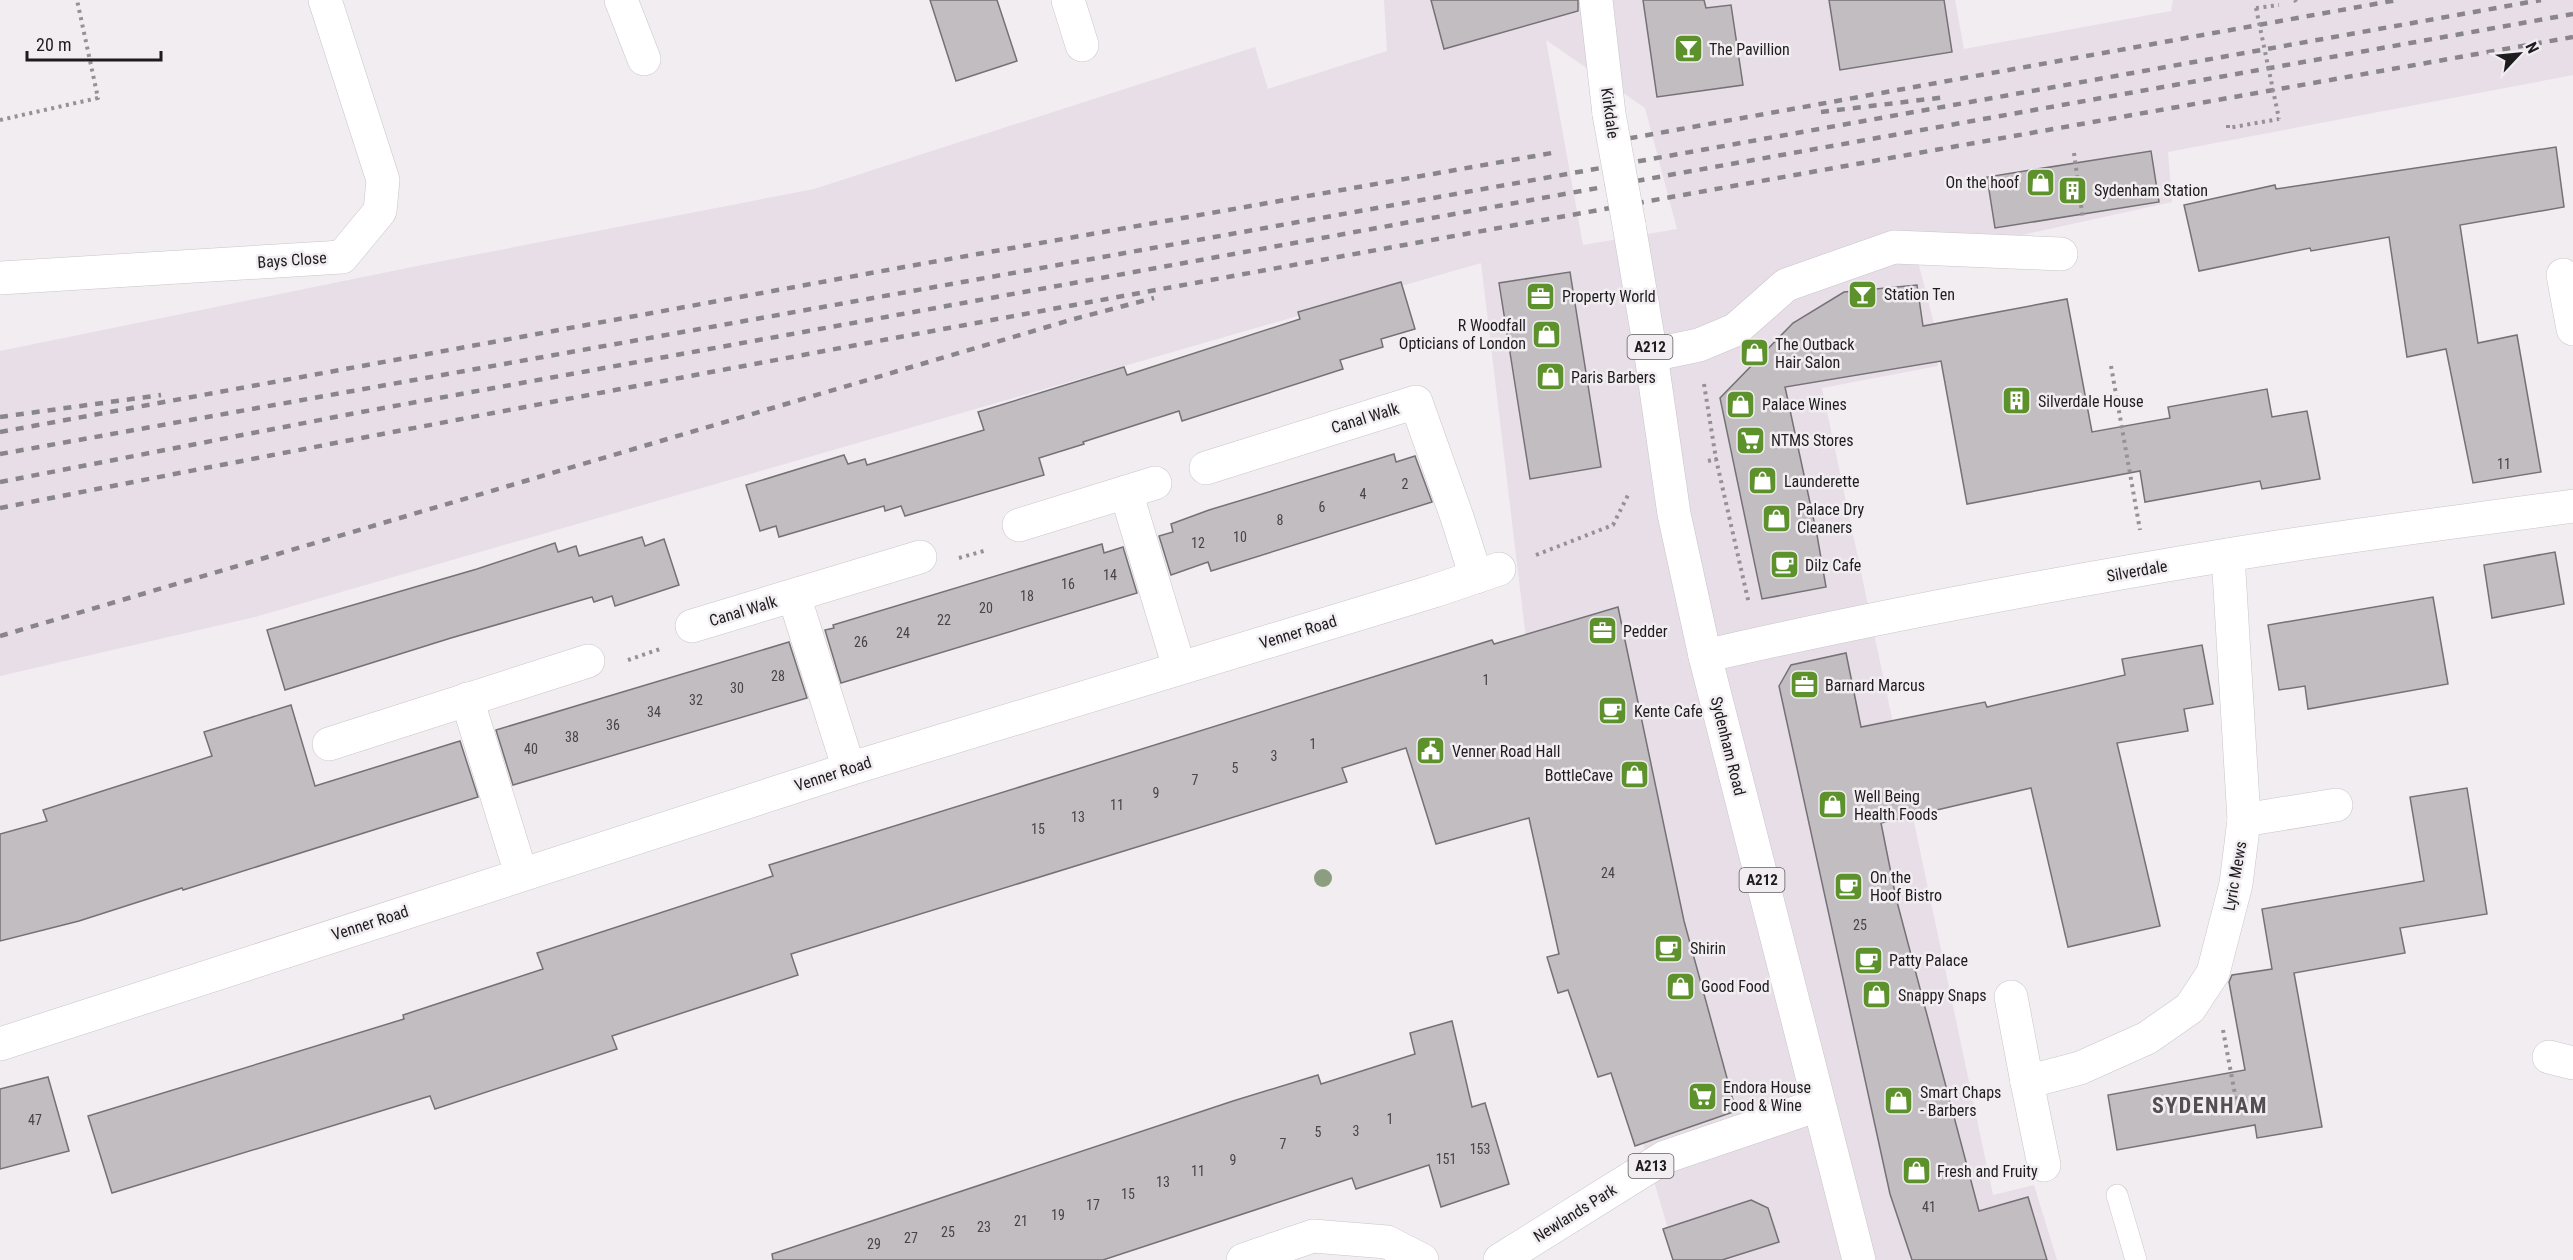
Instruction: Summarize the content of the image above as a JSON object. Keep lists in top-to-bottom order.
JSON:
{
  "streets": {
    "street": [
      "Kirkdale",
      "Bays Close",
      "A212",
      "Canal Walk",
      "Silverdale",
      "Venner Road",
      "Sydenham Road",
      "Lyric Mews",
      "A213",
      "Newlands Park"
    ]
  },
  "crossings": [
    ["Kirkdale", "Sydenham Road"],
    ["Canal Walk", "Venner Road"],
    ["Silverdale", "Sydenham Road"],
    ["Silverdale", "Lyric Mews"],
    ["Sydenham Road", "Newlands Park"]
  ],
  "districts": ["SYDENHAM"],
  "places": {
    "bar": ["The Pavillion", "Station Ten"],
    "shop": [
      "On the hoof",
      "R Woodfall Opticians of London",
      "The Outback Hair Salon",
      "Paris Barbers",
      "Palace Wines",
      "Launderette",
      "Palace Dry Cleaners",
      "BottleCave",
      "Well Being Health Foods",
      "Good Food",
      "Snappy Snaps",
      "Smart Chaps - Barbers",
      "Fresh and Fruity"
    ],
    "building": ["Sydenham Station", "Silverdale House"],
    "office": ["Property World", "Pedder", "Barnard Marcus"],
    "supermarket": ["NTMS Stores", "Endora House Food & Wine"],
    "cafe": [
      "Dilz Cafe",
      "Kente Cafe",
      "On the Hoof Bistro",
      "Shirin",
      "Patty Palace"
    ],
    "public building": ["Venner Road Hall"]
  },
  "house_numbers": [
    "11",
    "2",
    "4",
    "6",
    "8",
    "10",
    "12",
    "14",
    "16",
    "18",
    "20",
    "22",
    "24",
    "26",
    "28",
    "1",
    "30",
    "32",
    "34",
    "36",
    "38",
    "1",
    "40",
    "3",
    "5",
    "7",
    "9",
    "11",
    "13",
    "15",
    "24",
    "25",
    "1",
    "47",
    "3",
    "5",
    "7",
    "153",
    "151",
    "9",
    "11",
    "13",
    "15",
    "17",
    "41",
    "19",
    "21",
    "23",
    "25",
    "27",
    "29"
  ],
  "scale_bar": "20 m",
  "north": "top right"
}
